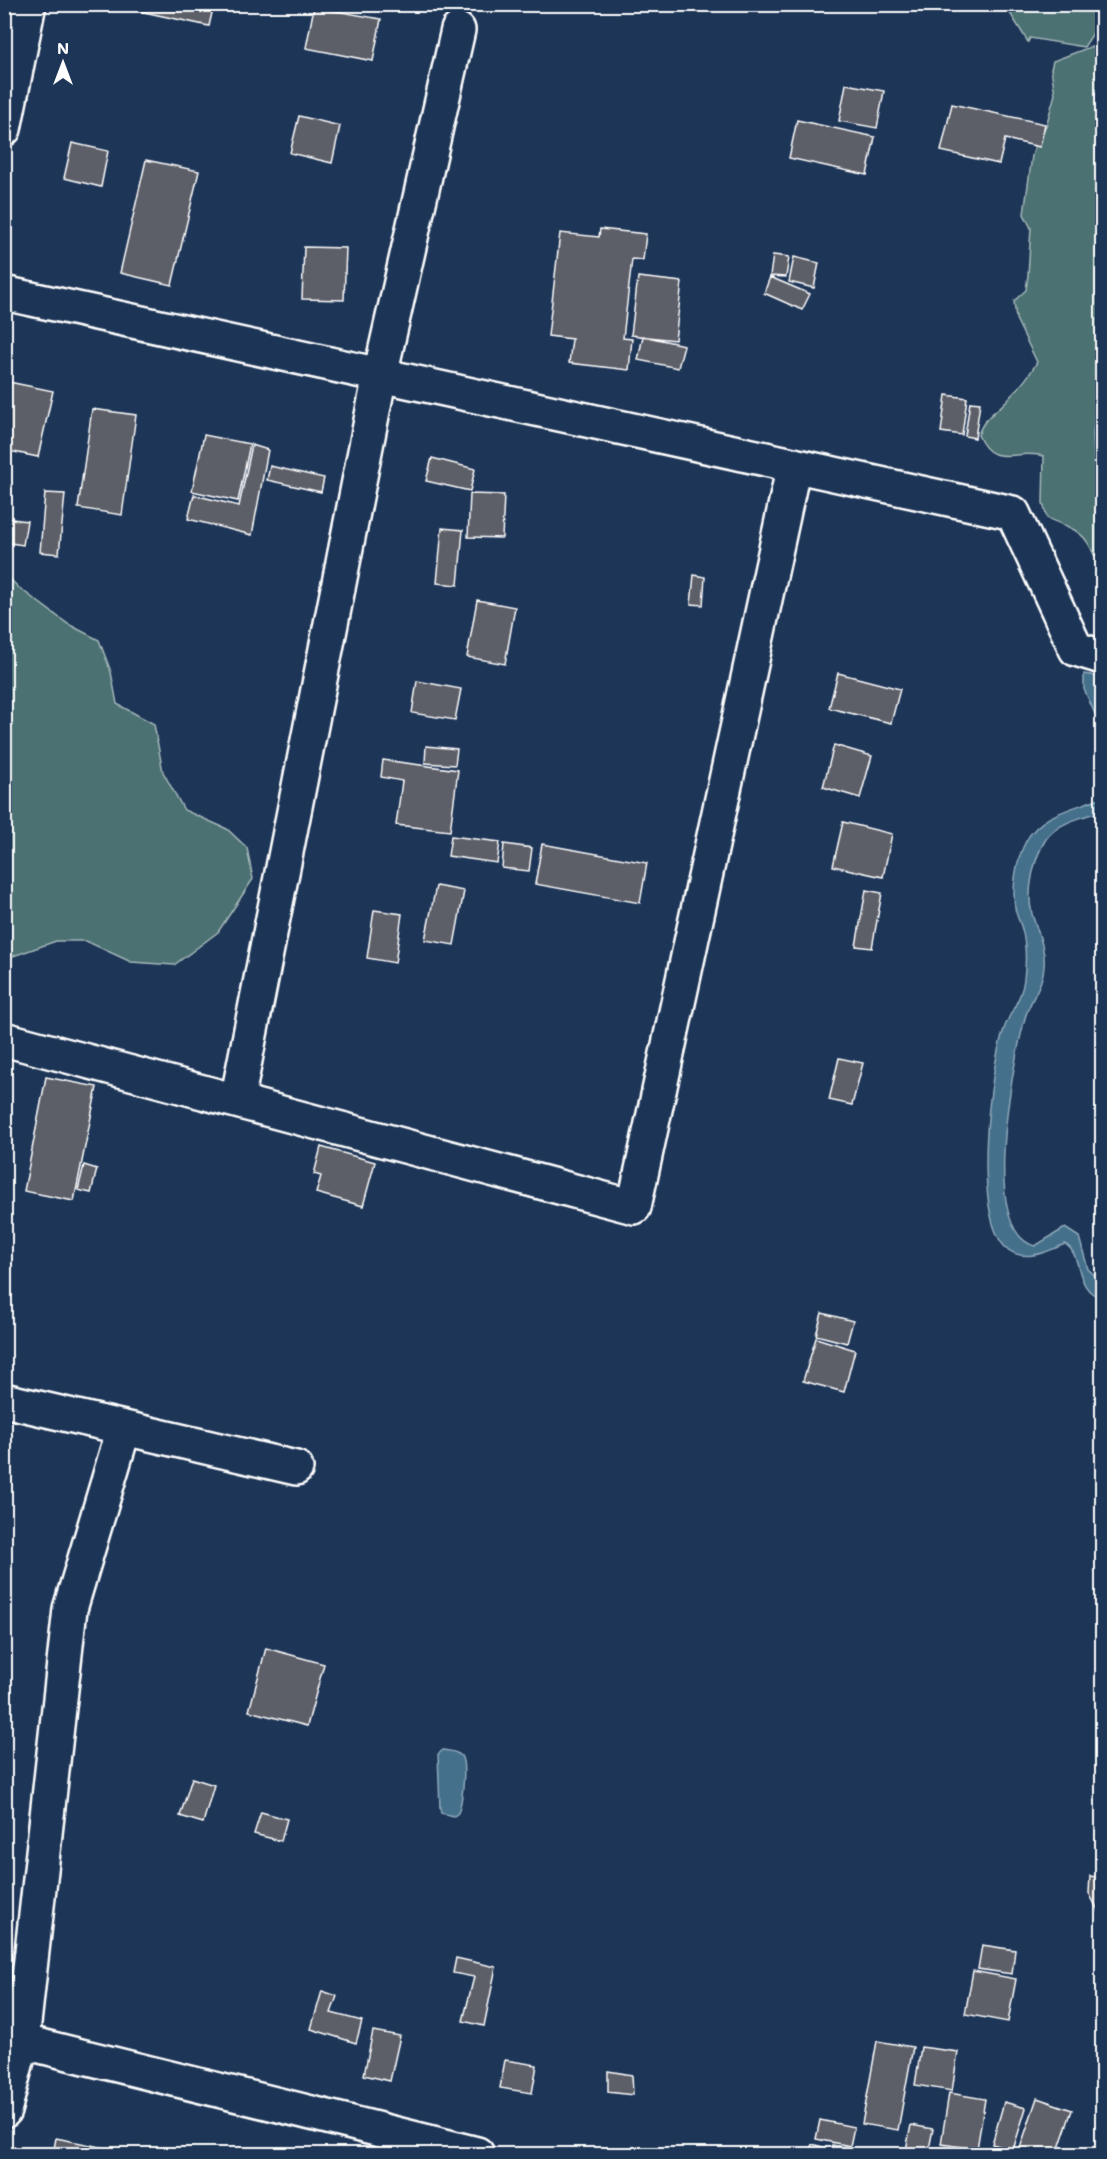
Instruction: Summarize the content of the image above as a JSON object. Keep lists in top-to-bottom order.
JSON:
{
  "north": "top"
}
